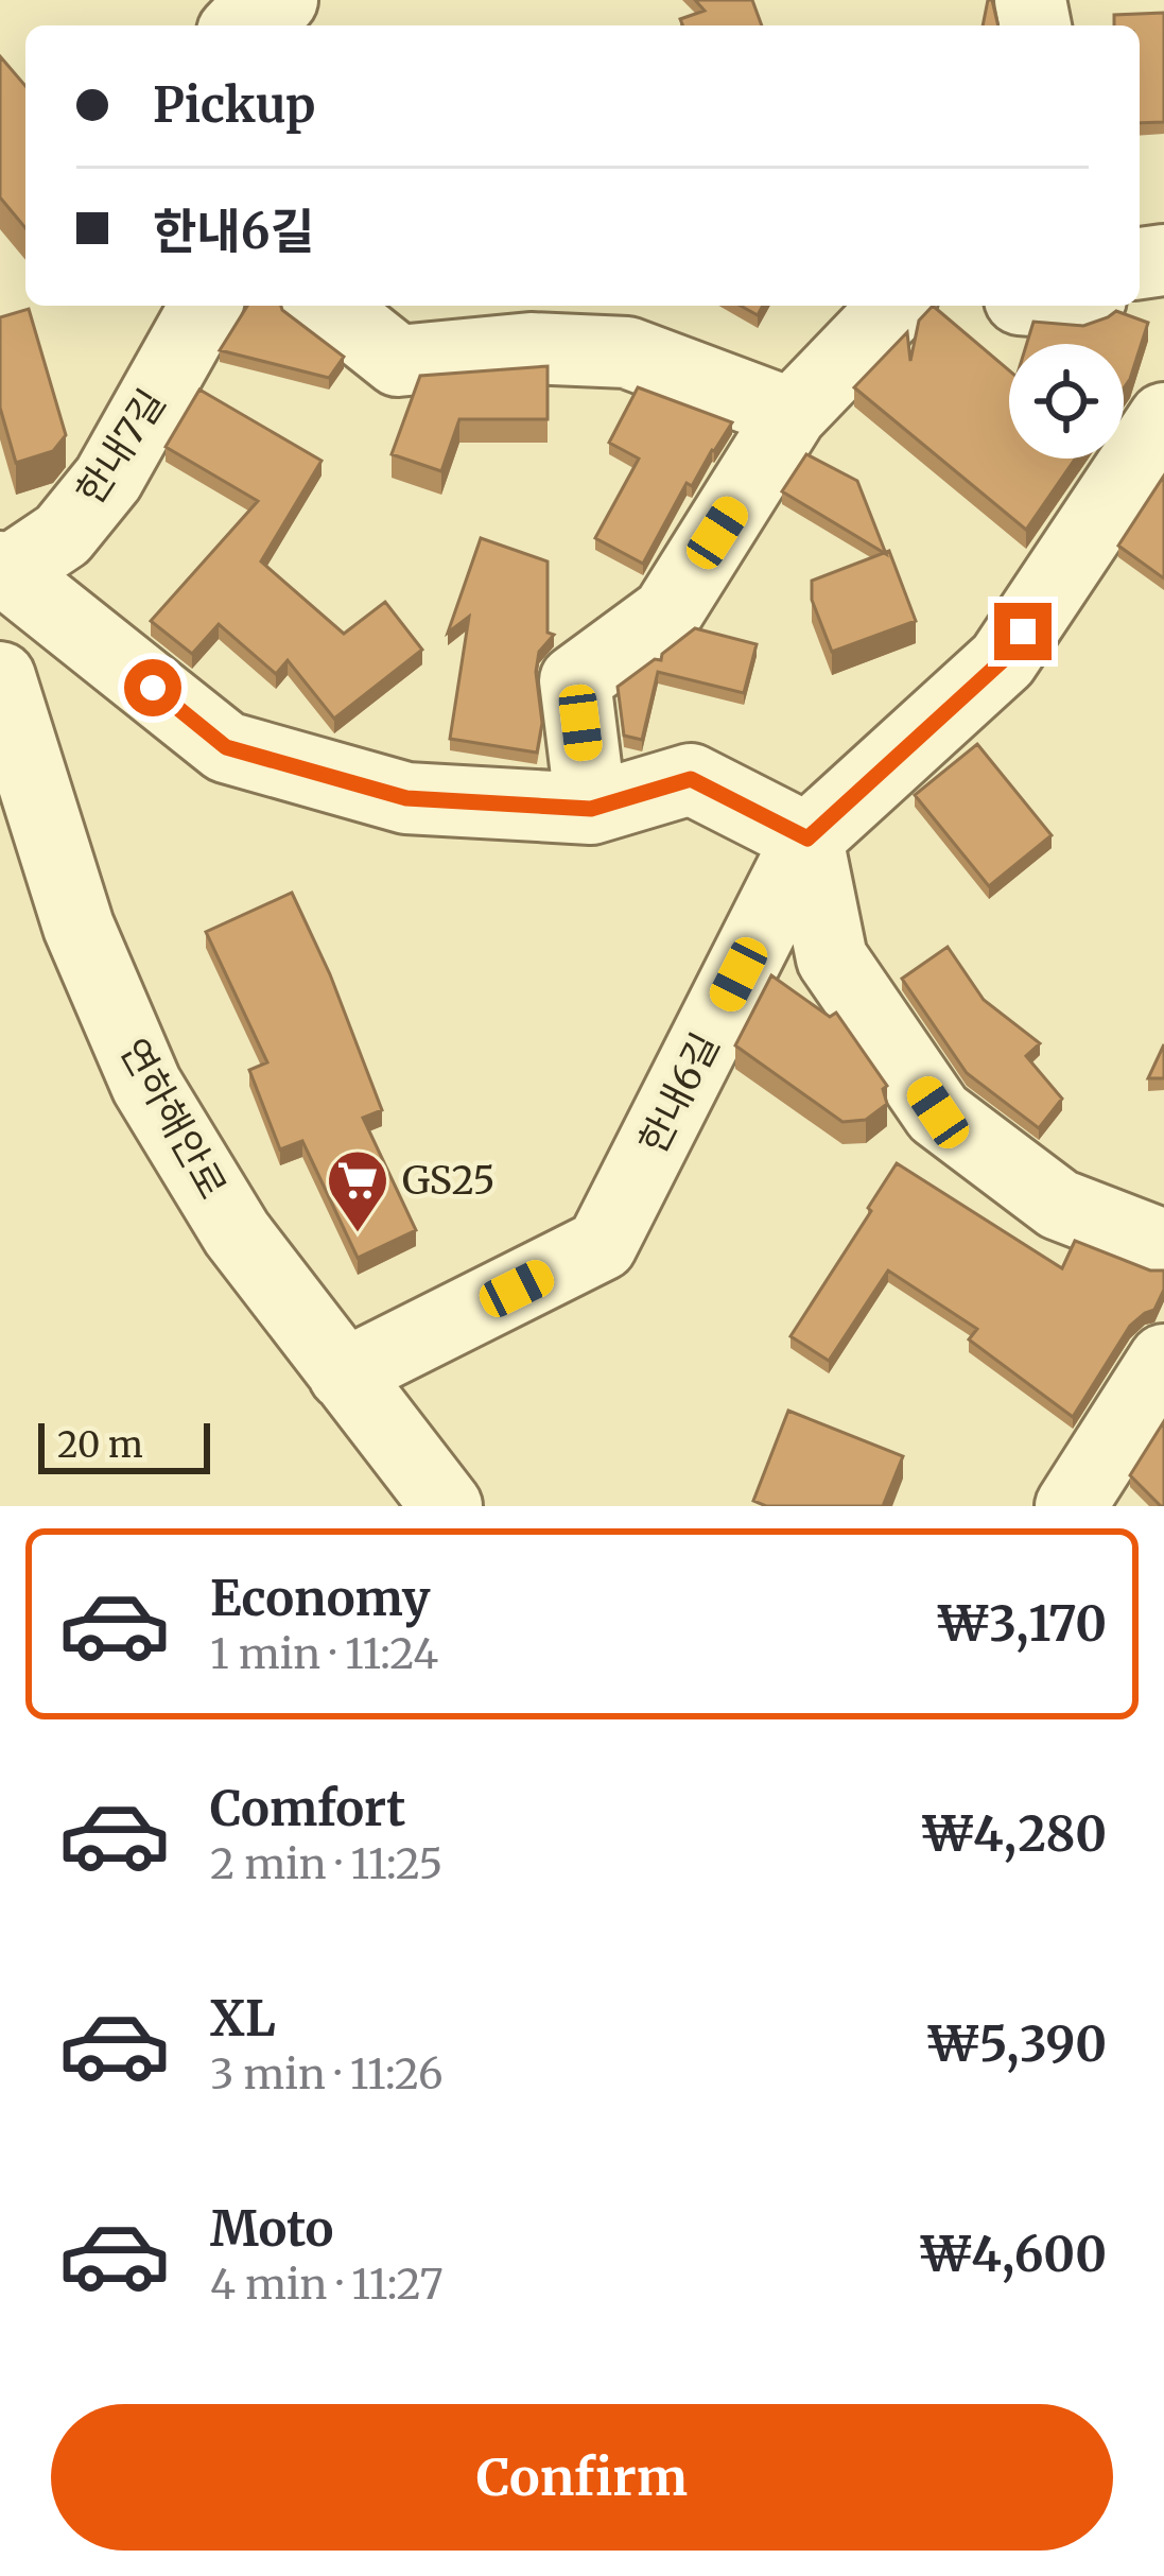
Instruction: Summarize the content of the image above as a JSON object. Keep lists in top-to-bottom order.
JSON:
{
  "streets": {
    "street": ["한내7길", "한내6길", "연하해안로"]
  },
  "crossings": [
    ["한내6길", "연하해안로"]
  ],
  "places": {
    "supermarket": ["GS25"]
  },
  "scale_bar": "20 m",
  "page": {
    "banner": ["Pickup", "한내6길"],
    "scale": "20 m",
    "list": [
      {
        "name": "Economy",
        "note": "1 min · 11:24",
        "value": "₩3,170"
      },
      {
        "name": "Comfort",
        "note": "2 min · 11:25",
        "value": "₩4,280"
      },
      {
        "name": "XL",
        "note": "3 min · 11:26",
        "value": "₩5,390"
      },
      {
        "name": "Moto",
        "note": "4 min · 11:27",
        "value": "₩4,600"
      }
    ],
    "buttons": "Confirm"
  }
}
